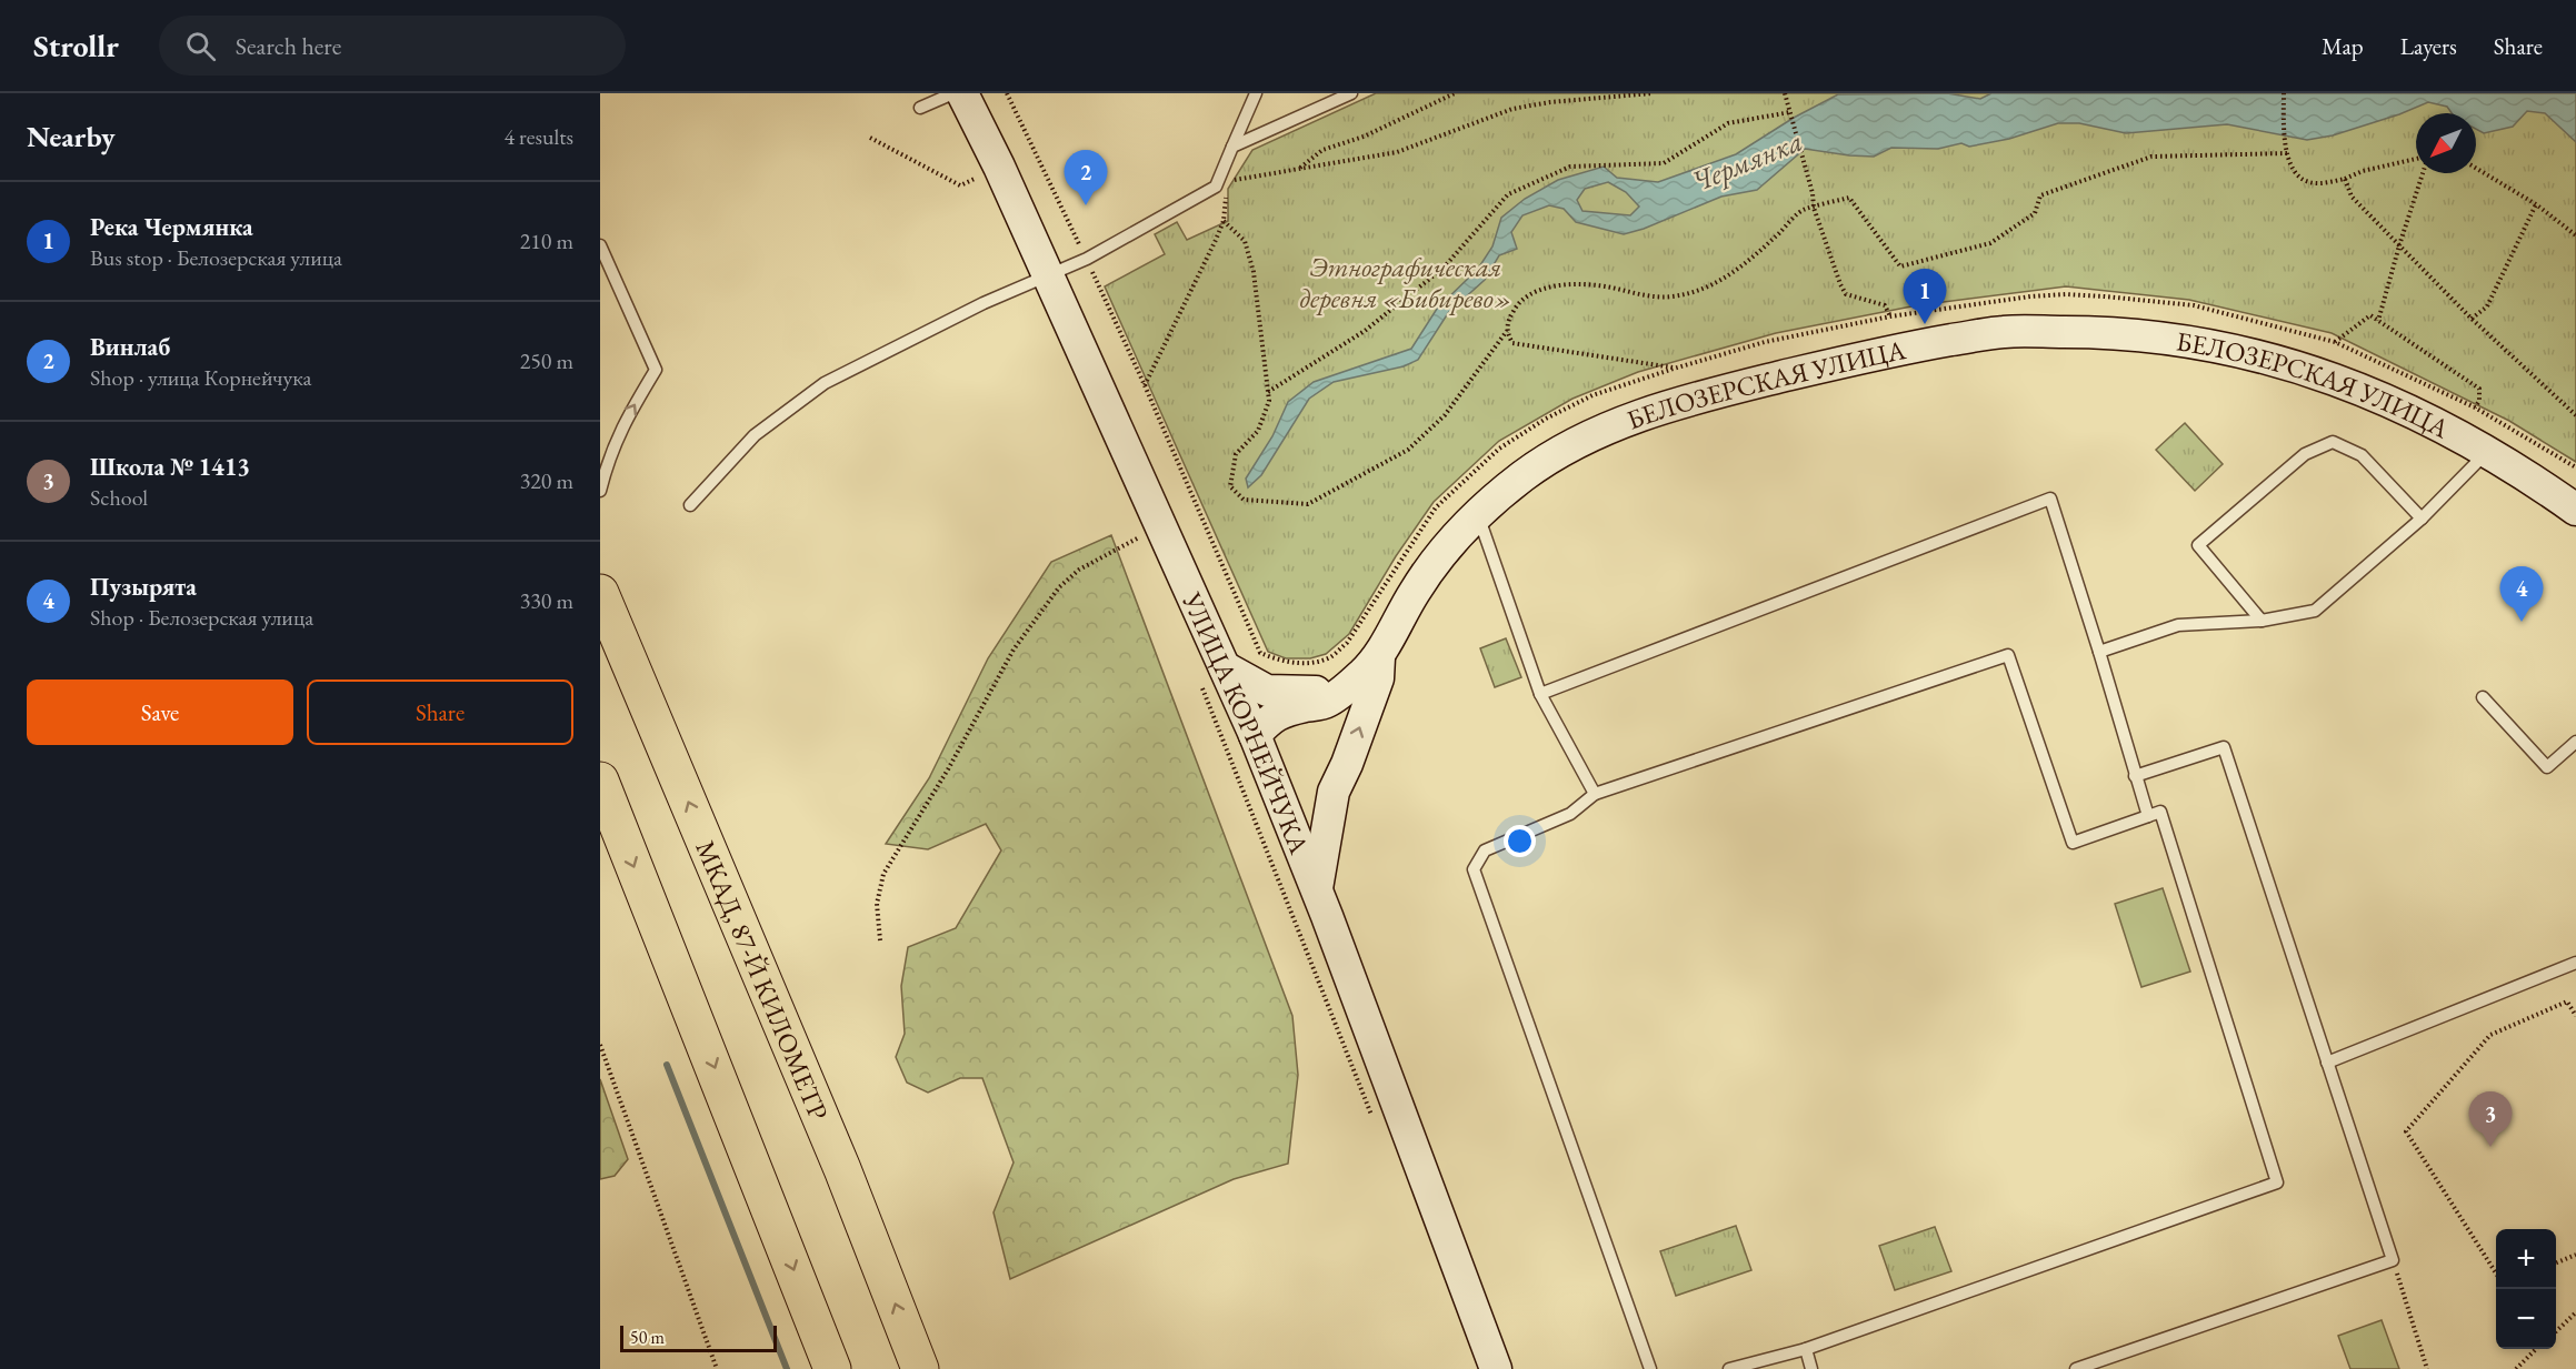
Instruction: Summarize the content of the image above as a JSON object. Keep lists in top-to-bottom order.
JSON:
{
  "streets": {
    "highway": ["МКАД, 87-Й КИЛОМЕТР"],
    "street": ["БЕЛОЗЕРСКАЯ УЛИЦА", "УЛИЦА КОРНЕЙЧУКА"]
  },
  "crossings": [
    ["БЕЛОЗЕРСКАЯ УЛИЦА", "УЛИЦА КОРНЕЙЧУКА"]
  ],
  "water": ["Чермянка"],
  "parks": ["Этнографическая деревня «Бибирево»"],
  "scale_bar": "50 m",
  "north": "bottom left",
  "page": {
    "header": "Strollr",
    "search": "Search here",
    "nav": ["Map", "Layers", "Share"],
    "heading": ["Nearby", "4 results"],
    "pins": [
      "2",
      "1",
      "4",
      "3"
    ],
    "list": [
      {
        "mark": "1",
        "name": "Река Чермянка",
        "note": "Bus stop · Белозерская улица",
        "value": "210 m"
      },
      {
        "mark": "2",
        "name": "Винлаб",
        "note": "Shop · улица Корнейчука",
        "value": "250 m"
      },
      {
        "mark": "3",
        "name": "Школа № 1413",
        "note": "School",
        "value": "320 m"
      },
      {
        "mark": "4",
        "name": "Пузырята",
        "note": "Shop · Белозерская улица",
        "value": "330 m"
      }
    ],
    "buttons": ["Save", "Share"],
    "map_buttons": ["+", "−"],
    "scale": "50 m"
  }
}
